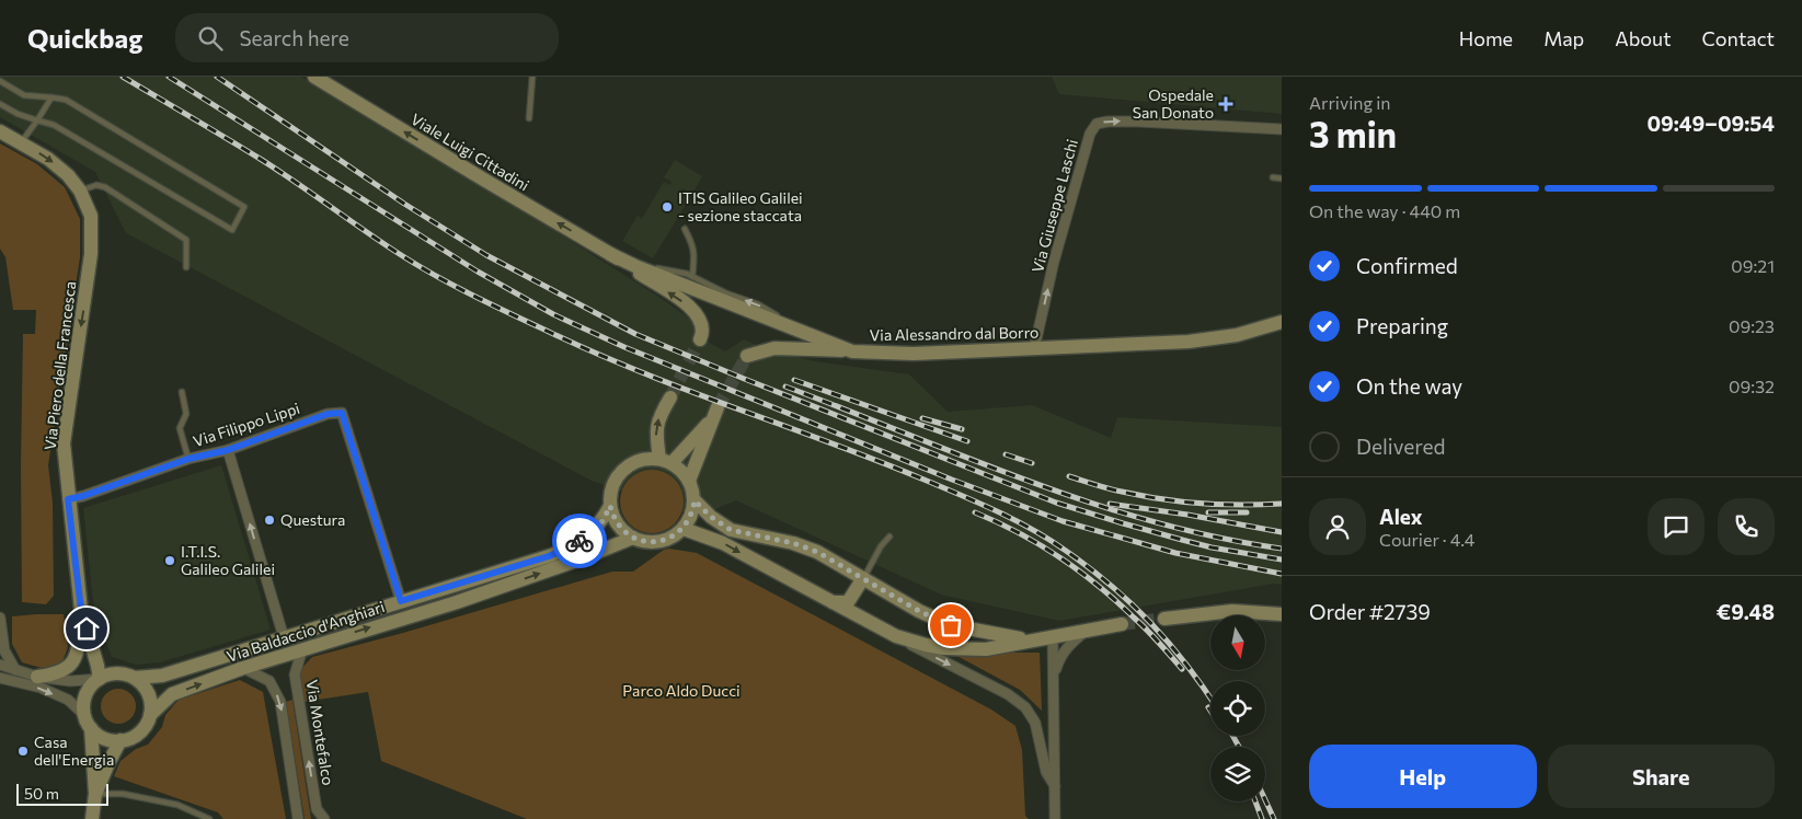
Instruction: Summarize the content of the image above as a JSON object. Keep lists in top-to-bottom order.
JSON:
{
  "streets": {
    "main road": [
      "Viale Luigi Cittadini",
      "Via Alessandro dal Borro",
      "Via Piero della Francesca",
      "Via Baldaccio d'Anghiari"
    ],
    "street": ["Via Giuseppe Laschi", "Via Filippo Lippi", "Via Montefalco"]
  },
  "crossings": [
    ["Viale Luigi Cittadini", "Via Alessandro dal Borro"],
    ["Via Giuseppe Laschi", "Via Alessandro dal Borro"],
    ["Via Piero della Francesca", "Via Filippo Lippi"],
    ["Via Piero della Francesca", "Via Baldaccio d'Anghiari"],
    ["Via Filippo Lippi", "Via Baldaccio d'Anghiari"],
    ["Via Baldaccio d'Anghiari", "Via Montefalco"]
  ],
  "one_way": ["Viale Luigi Cittadini", "Via Piero della Francesca"],
  "parks": ["Parco Aldo Ducci"],
  "places": {
    "health": ["Ospedale San Donato"],
    "other": [
      "ITIS Galileo Galilei - sezione staccata",
      "Questura",
      "I.T.I.S. Galileo Galilei",
      "Casa dell'Energia"
    ]
  },
  "scale_bar": "50 m",
  "north": "bottom",
  "page": {
    "header": "Quickbag",
    "search": "Search here",
    "nav": [
      "Home",
      "Map",
      "About",
      "Contact"
    ],
    "heading": ["3 min", "Arriving in", "09:49–09:54"],
    "panel": [
      "Alex",
      "Courier · 4.4",
      "Order #2739",
      "€9.48"
    ],
    "bar": "On the way · 440 m",
    "list": [
      ["Confirmed", "09:21"],
      ["Preparing", "09:23"],
      ["On the way", "09:32"],
      "Delivered"
    ],
    "buttons": ["Help", "Share"],
    "scale": "50 m"
  }
}
